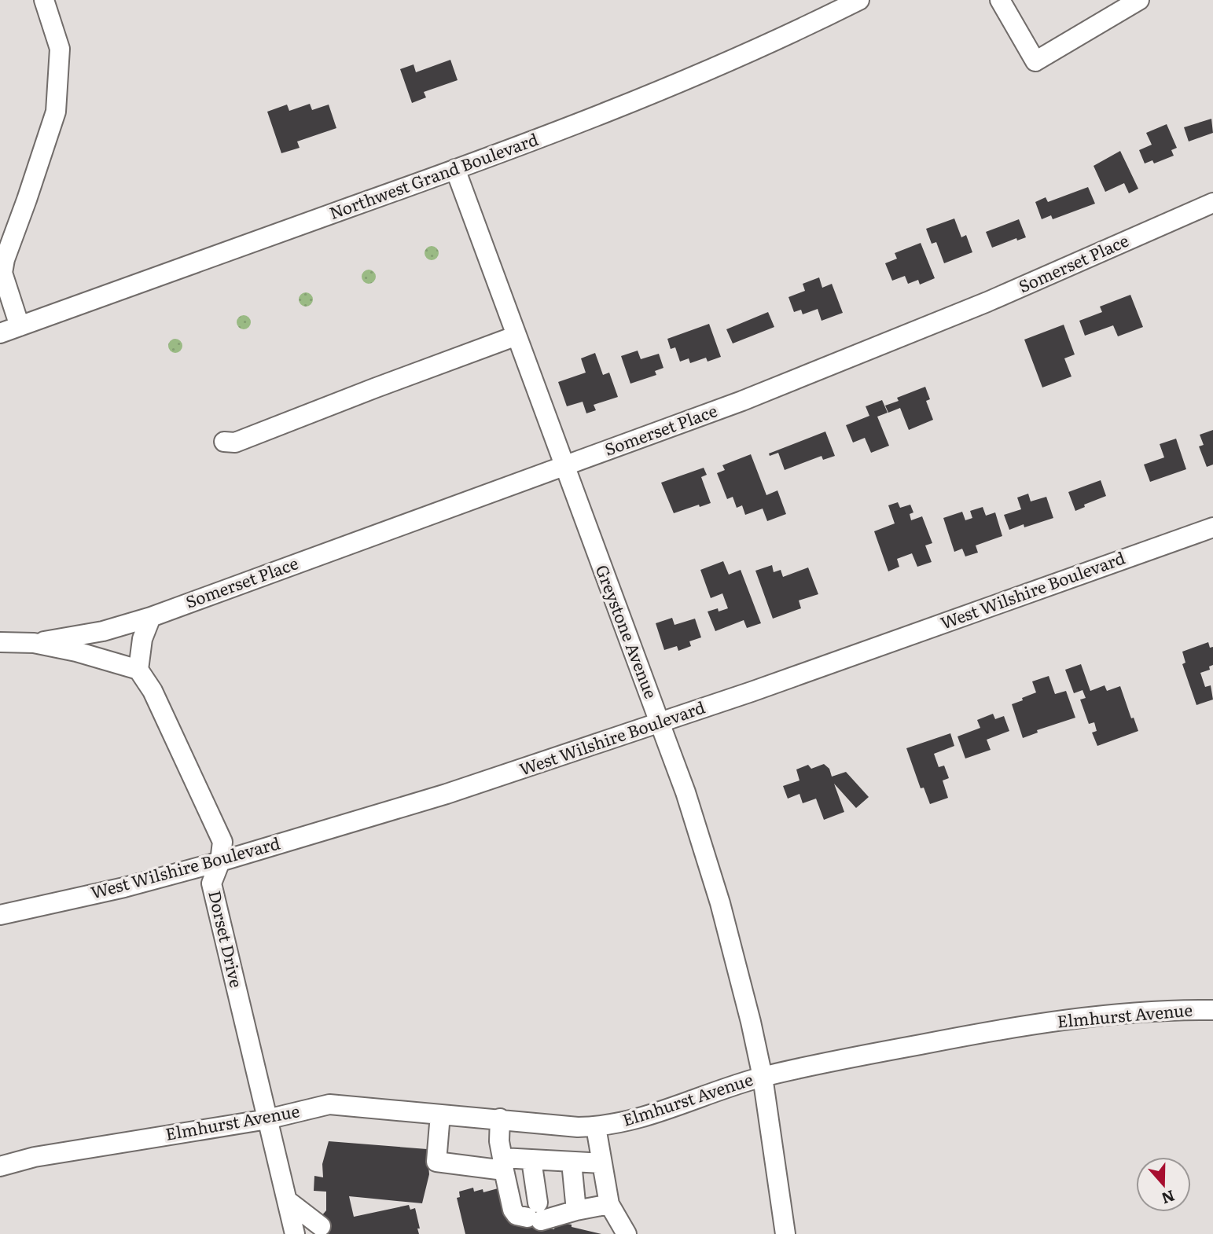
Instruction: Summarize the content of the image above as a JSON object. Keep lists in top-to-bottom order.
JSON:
{
  "streets": {
    "street": [
      "Northwest Grand Boulevard",
      "Somerset Place",
      "West Wilshire Boulevard",
      "Greystone Avenue",
      "Dorset Drive",
      "Elmhurst Avenue"
    ]
  },
  "crossings": [
    ["Northwest Grand Boulevard", "Greystone Avenue"],
    ["Somerset Place", "Greystone Avenue"],
    ["West Wilshire Boulevard", "Greystone Avenue"],
    ["West Wilshire Boulevard", "Dorset Drive"],
    ["Greystone Avenue", "Elmhurst Avenue"],
    ["Dorset Drive", "Elmhurst Avenue"]
  ],
  "north": "bottom"
}
